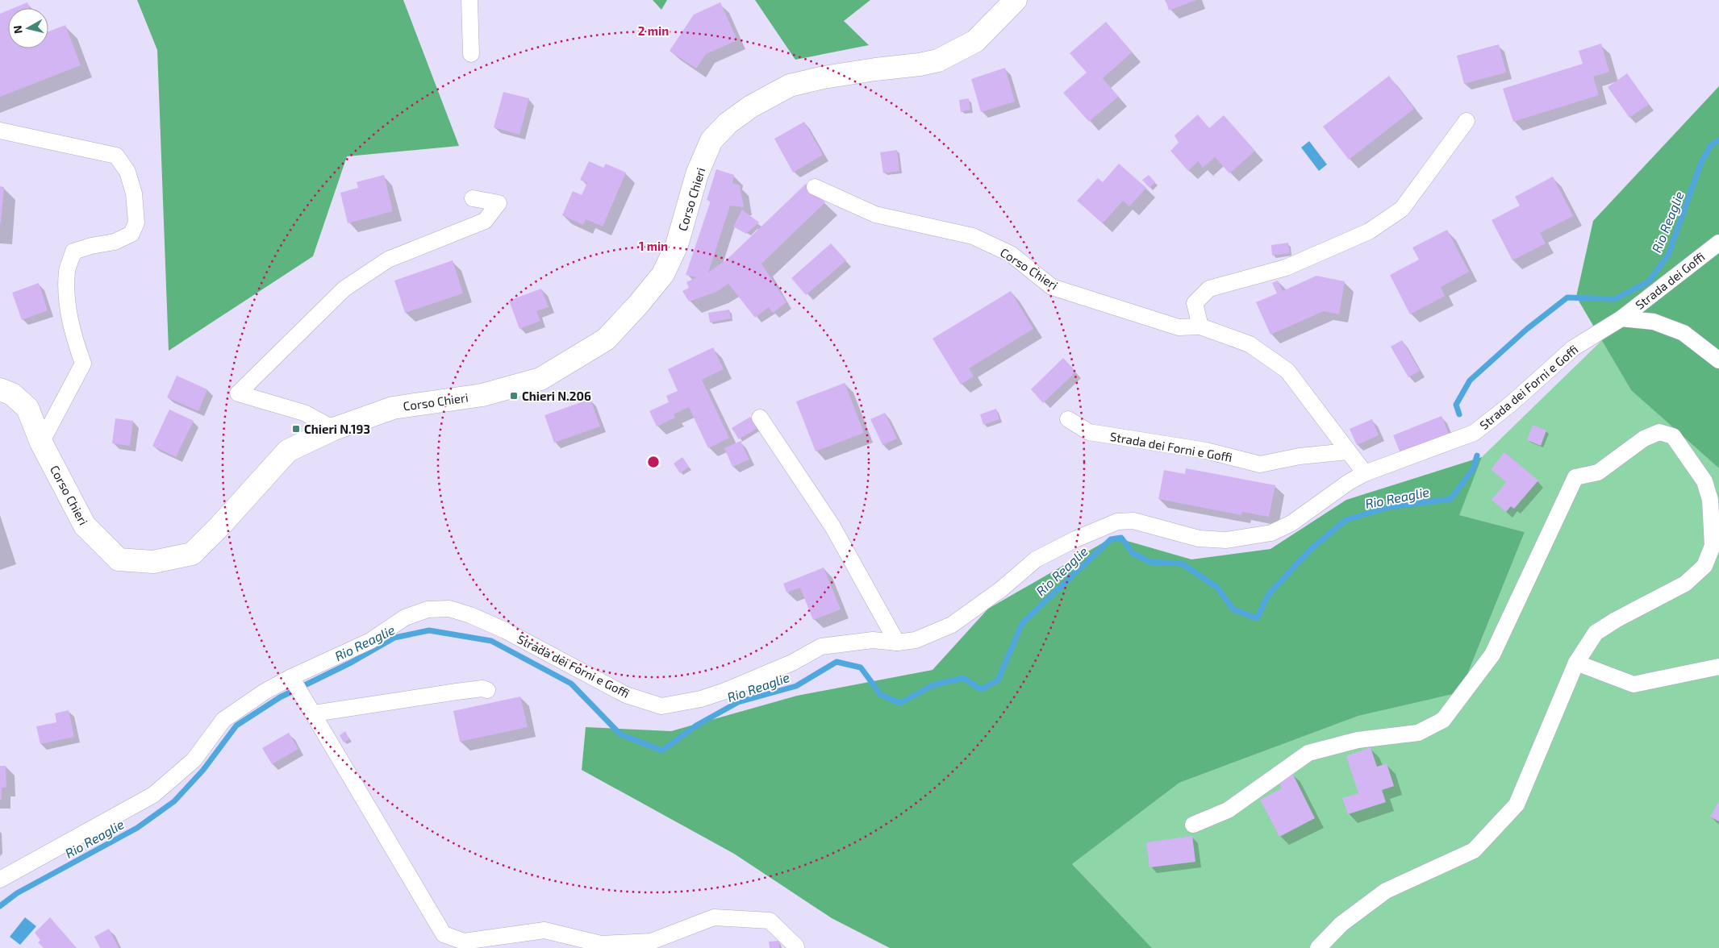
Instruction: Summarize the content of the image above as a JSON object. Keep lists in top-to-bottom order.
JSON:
{
  "streets": {
    "main road": ["Corso Chieri"],
    "street": ["Strada dei Goffi", "Strada dei Forni e Goffi"]
  },
  "crossings": [
    ["Strada dei Goffi", "Strada dei Forni e Goffi"]
  ],
  "water": ["Rio Reaglie"],
  "places": {
    "transit": ["Chieri N.206", "Chieri N.193"]
  },
  "north": "left",
  "rings": ["2 min", "1 min"]
}
